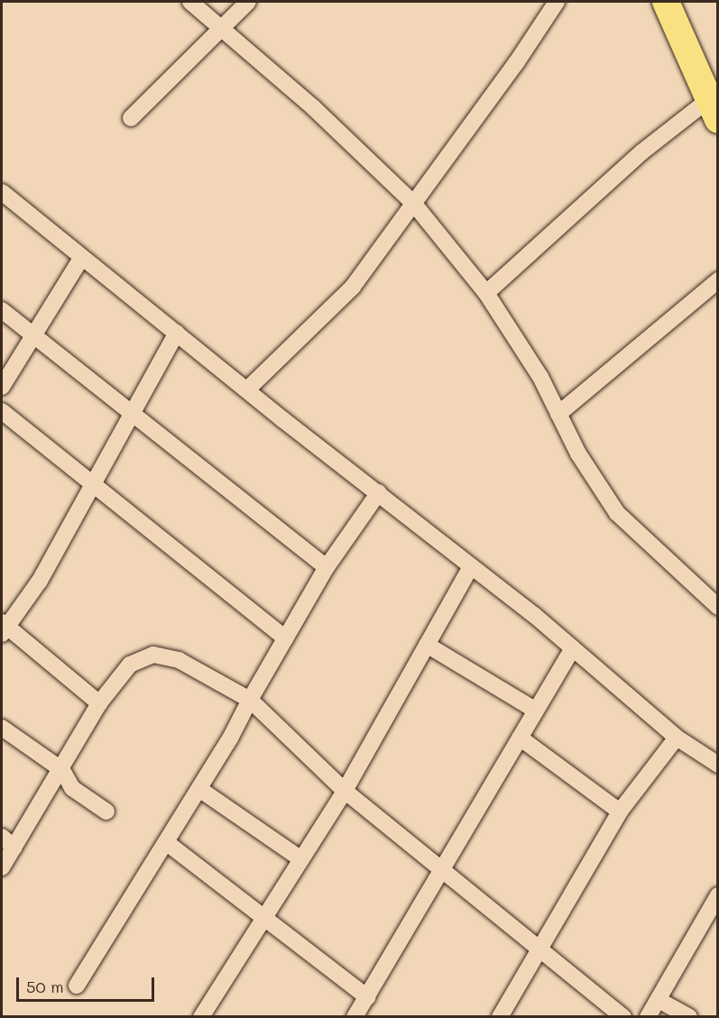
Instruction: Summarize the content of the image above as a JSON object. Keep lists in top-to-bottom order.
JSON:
{
  "scale_bar": "50 m"
}
